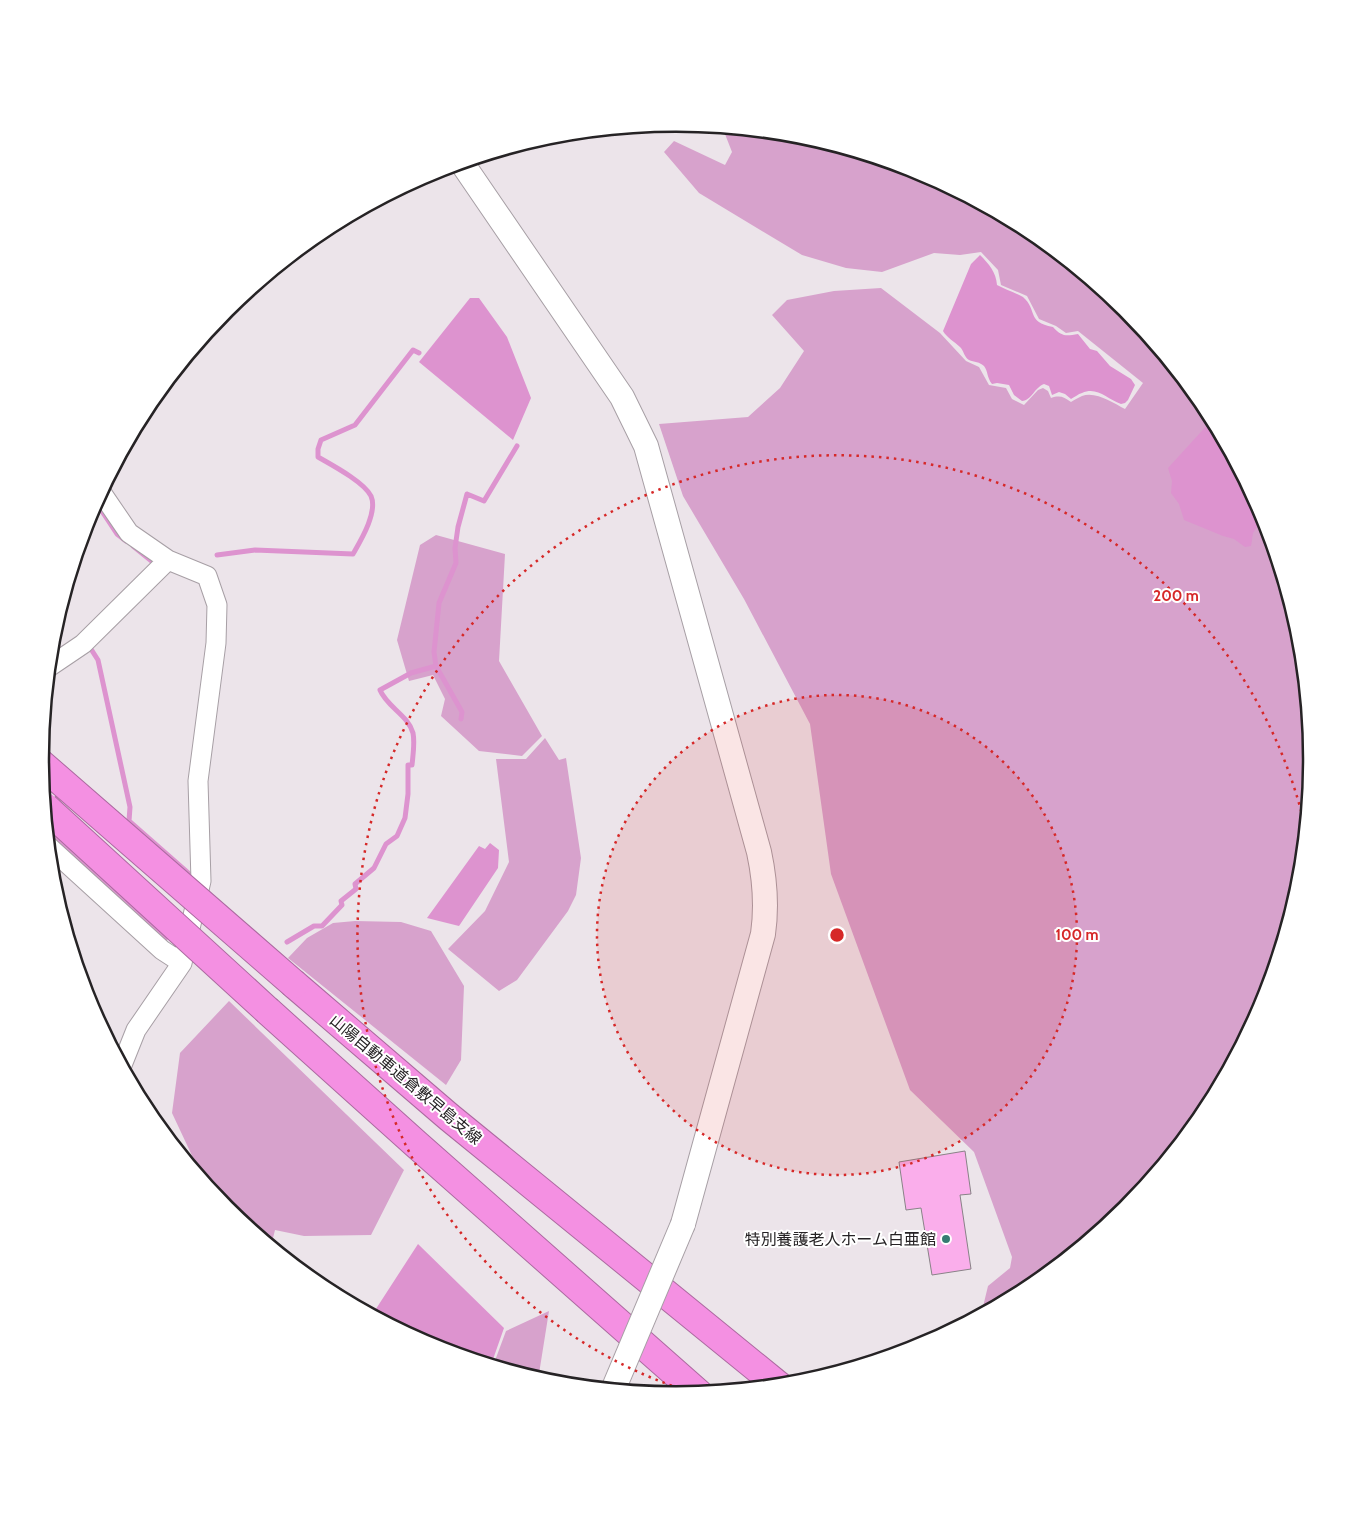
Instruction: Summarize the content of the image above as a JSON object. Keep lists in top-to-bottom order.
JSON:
{
  "streets": {
    "highway": ["山陽自動車道倉敷早島支線"]
  },
  "places": ["特別養護老人ホーム白亜館"],
  "rings": ["200 m", "100 m"]
}
